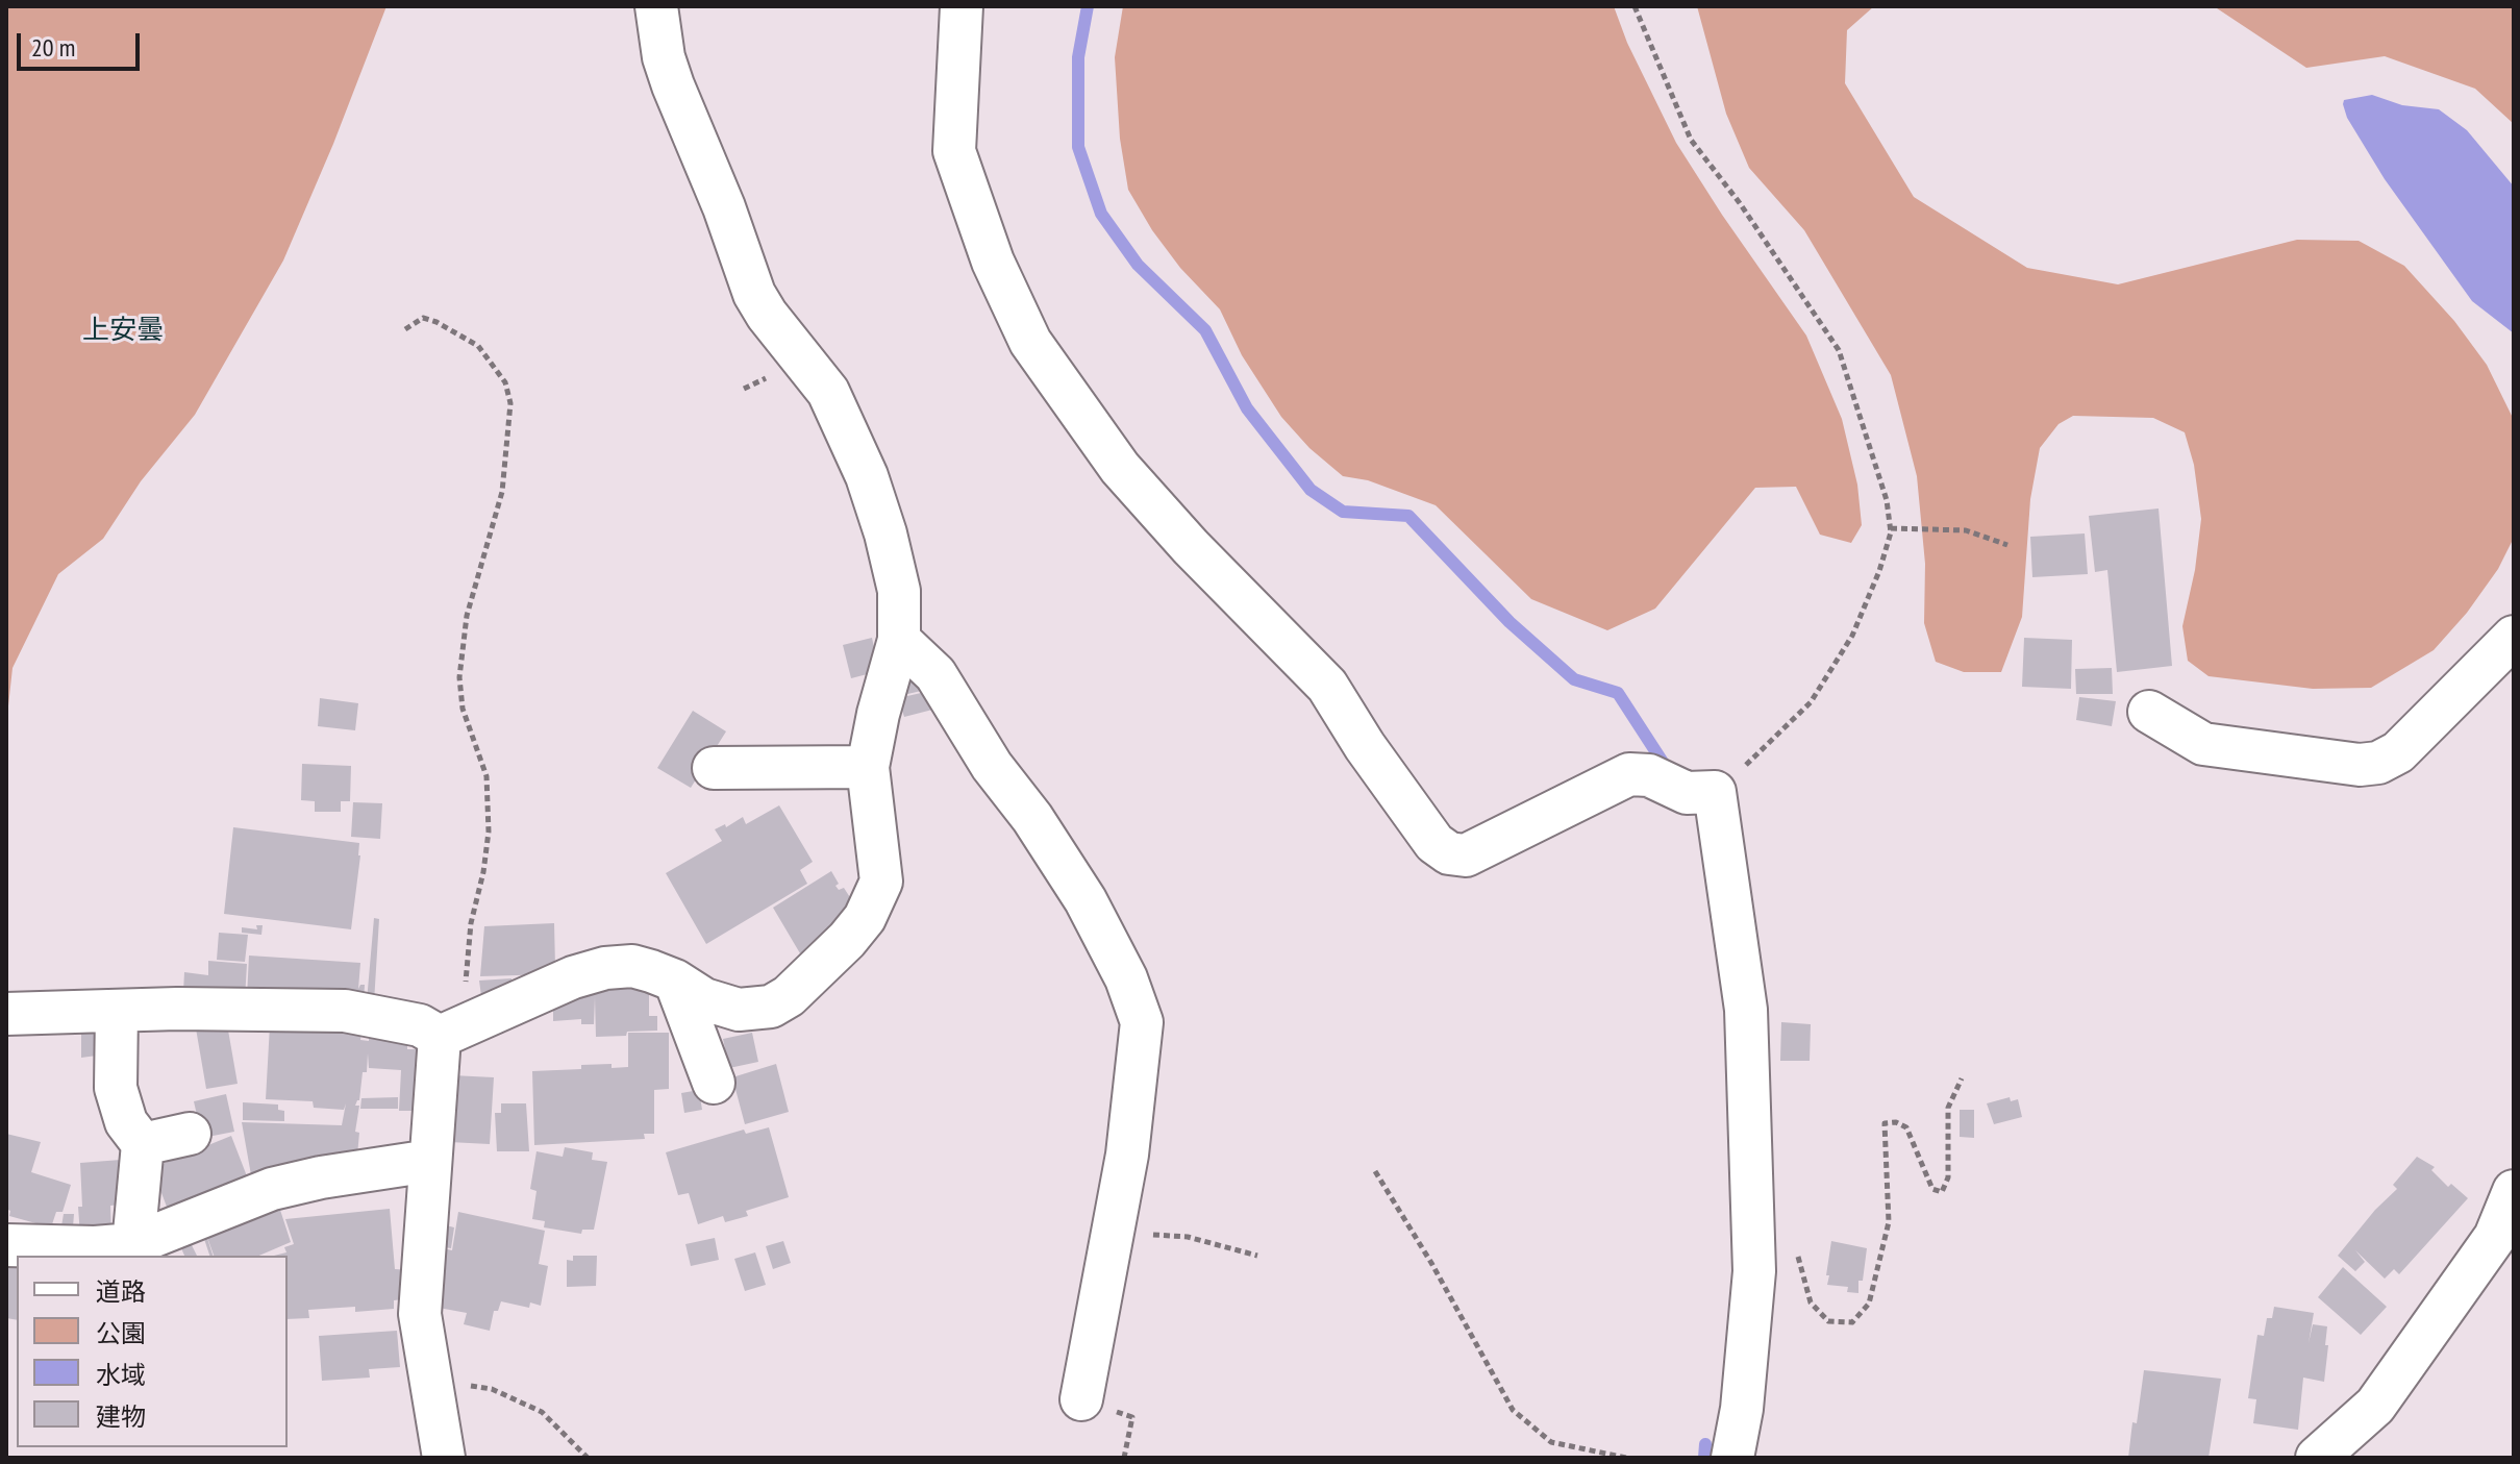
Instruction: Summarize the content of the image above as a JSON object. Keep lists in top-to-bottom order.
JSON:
{
  "districts": ["上安曇"],
  "legend": [
    "道路",
    "公園",
    "水域",
    "建物"
  ],
  "scale_bar": "20 m"
}
